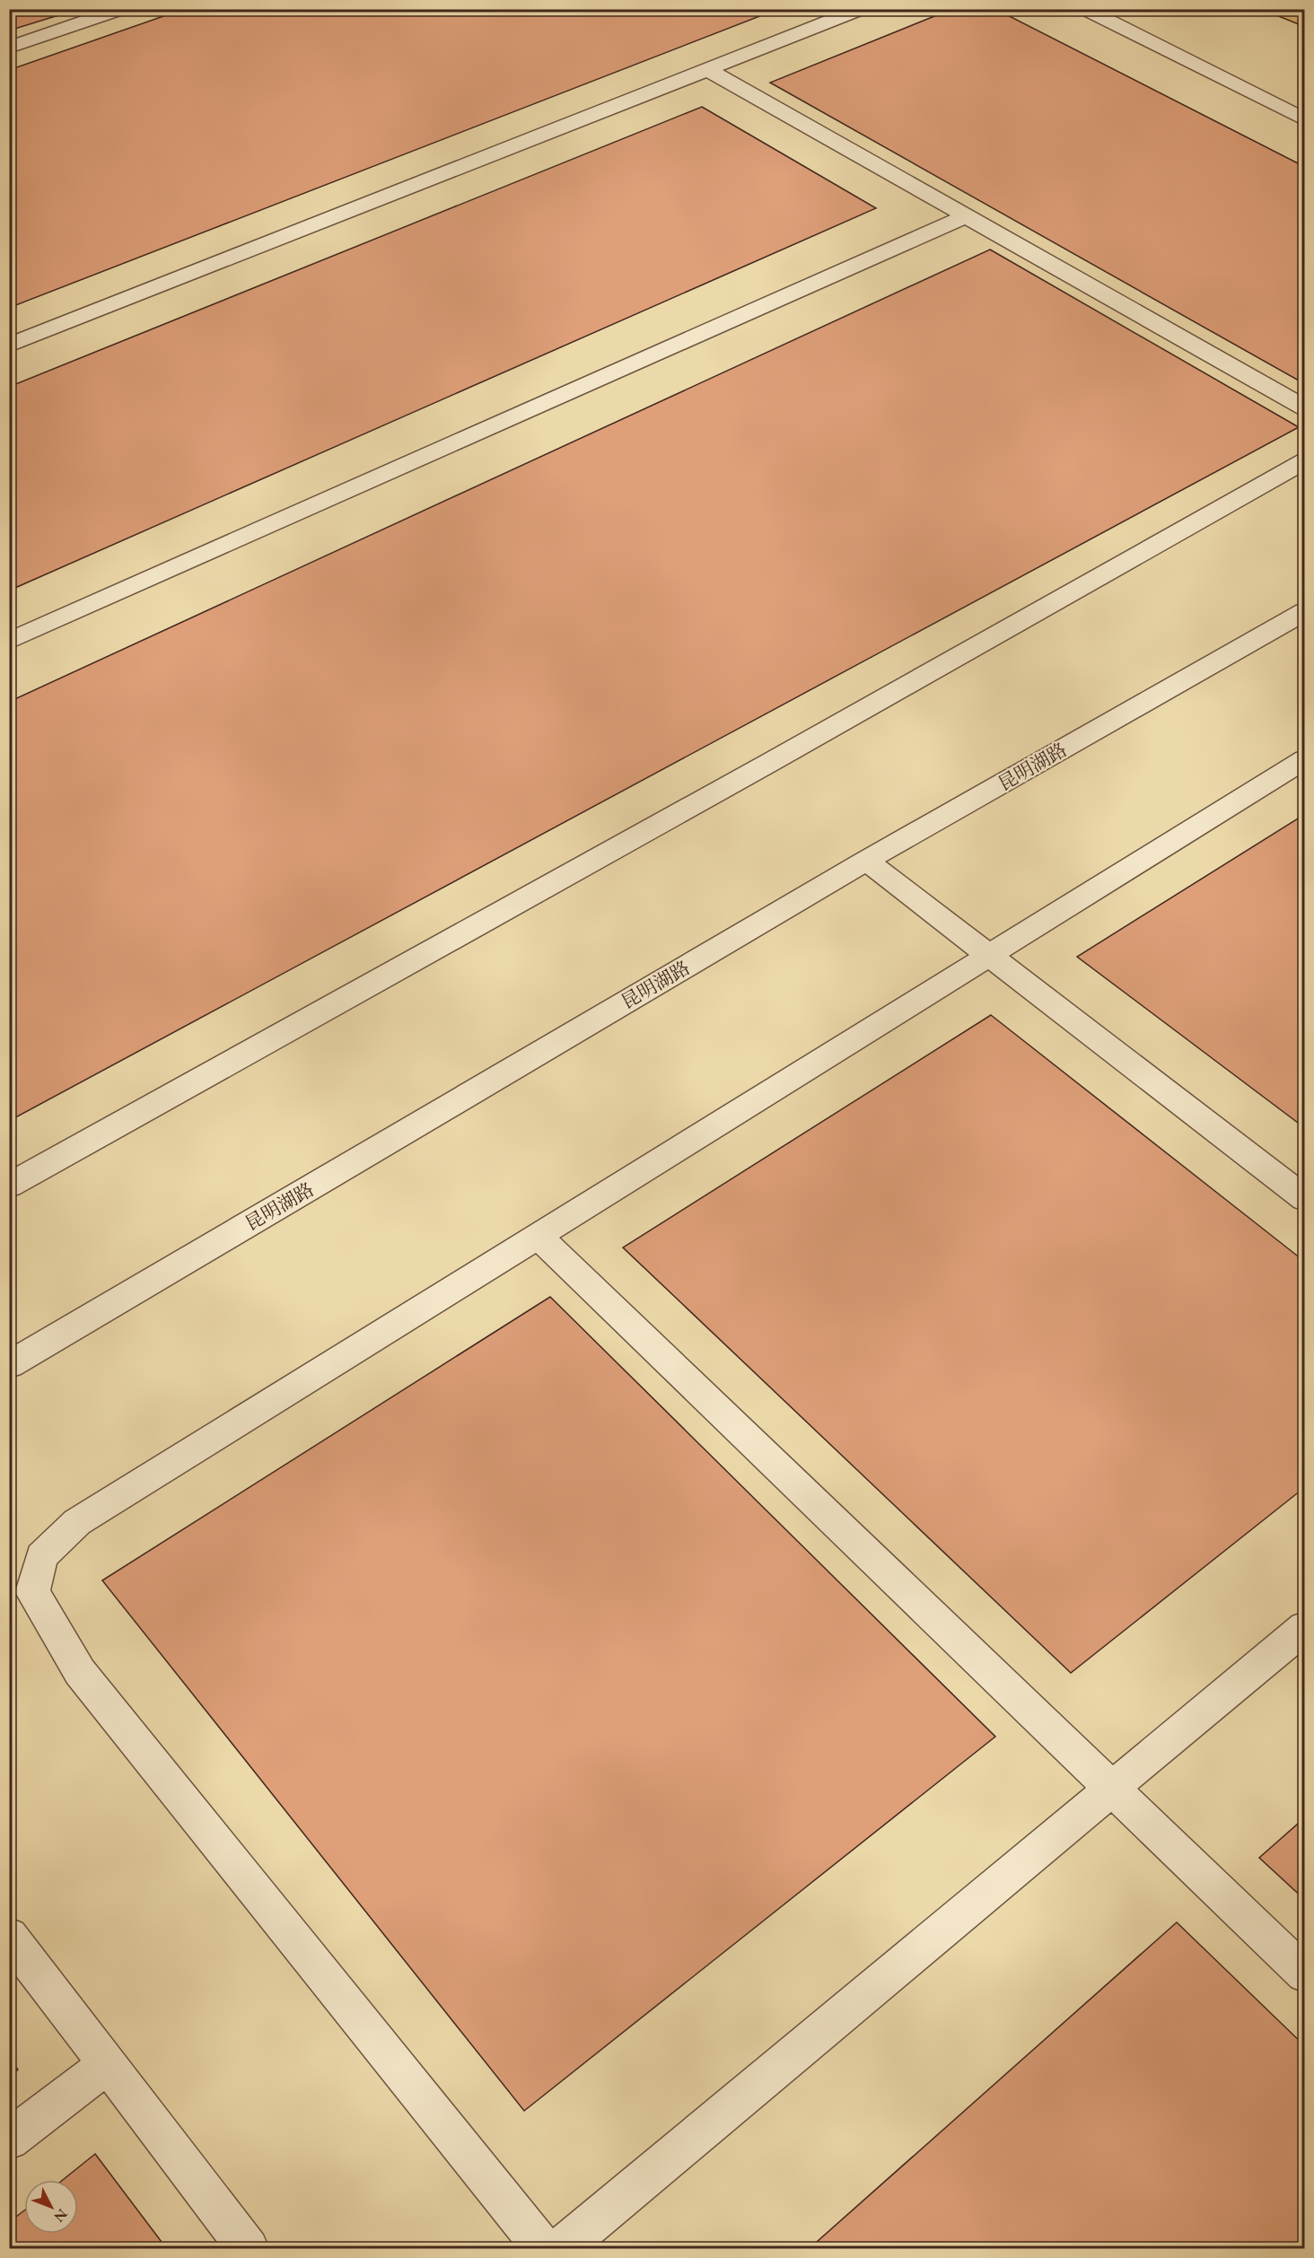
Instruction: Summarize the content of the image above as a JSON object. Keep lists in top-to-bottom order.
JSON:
{
  "streets": {
    "street": ["昆明湖路"]
  },
  "north": "bottom right"
}
